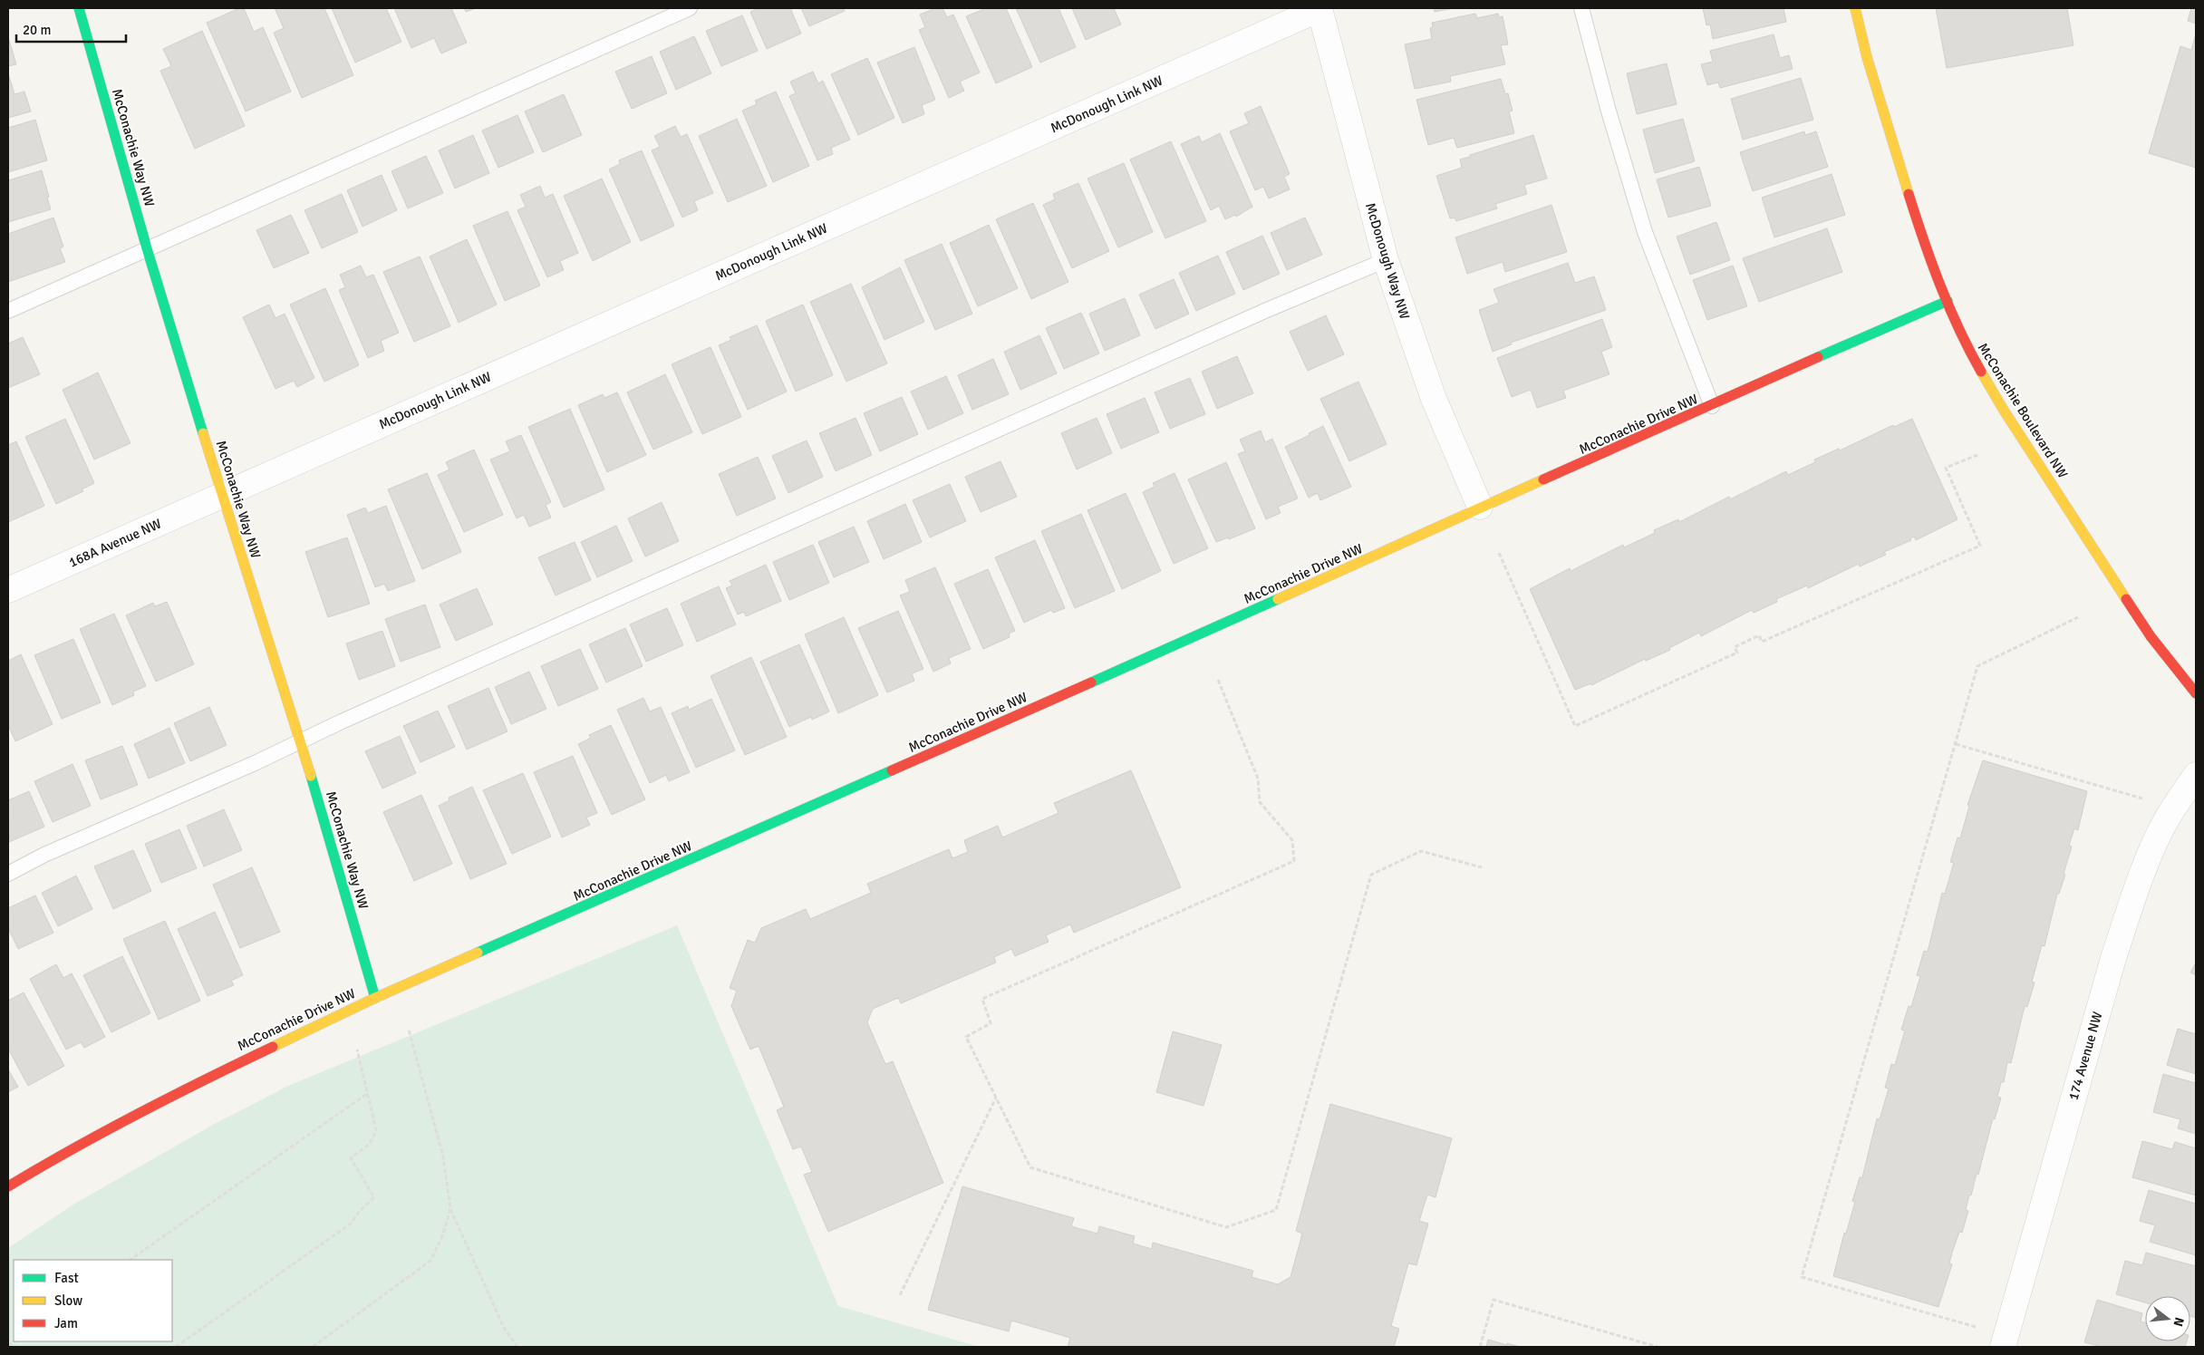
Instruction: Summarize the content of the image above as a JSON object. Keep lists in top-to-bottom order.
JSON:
{
  "streets": {
    "street": [
      "McDonough Link NW",
      "McConachie Way NW",
      "McDonough Way NW",
      "McConachie Boulevard NW",
      "McConachie Drive NW",
      "168A Avenue NW",
      "174 Avenue NW"
    ]
  },
  "crossings": [
    ["McDonough Link NW", "McConachie Way NW"],
    ["McDonough Link NW", "McDonough Way NW"],
    ["McDonough Link NW", "168A Avenue NW"],
    ["McConachie Way NW", "McConachie Drive NW"],
    ["McConachie Way NW", "168A Avenue NW"],
    ["McDonough Way NW", "McConachie Drive NW"],
    ["McConachie Boulevard NW", "McConachie Drive NW"]
  ],
  "legend": ["Fast", "Slow", "Jam"],
  "scale_bar": "20 m",
  "north": "right"
}
